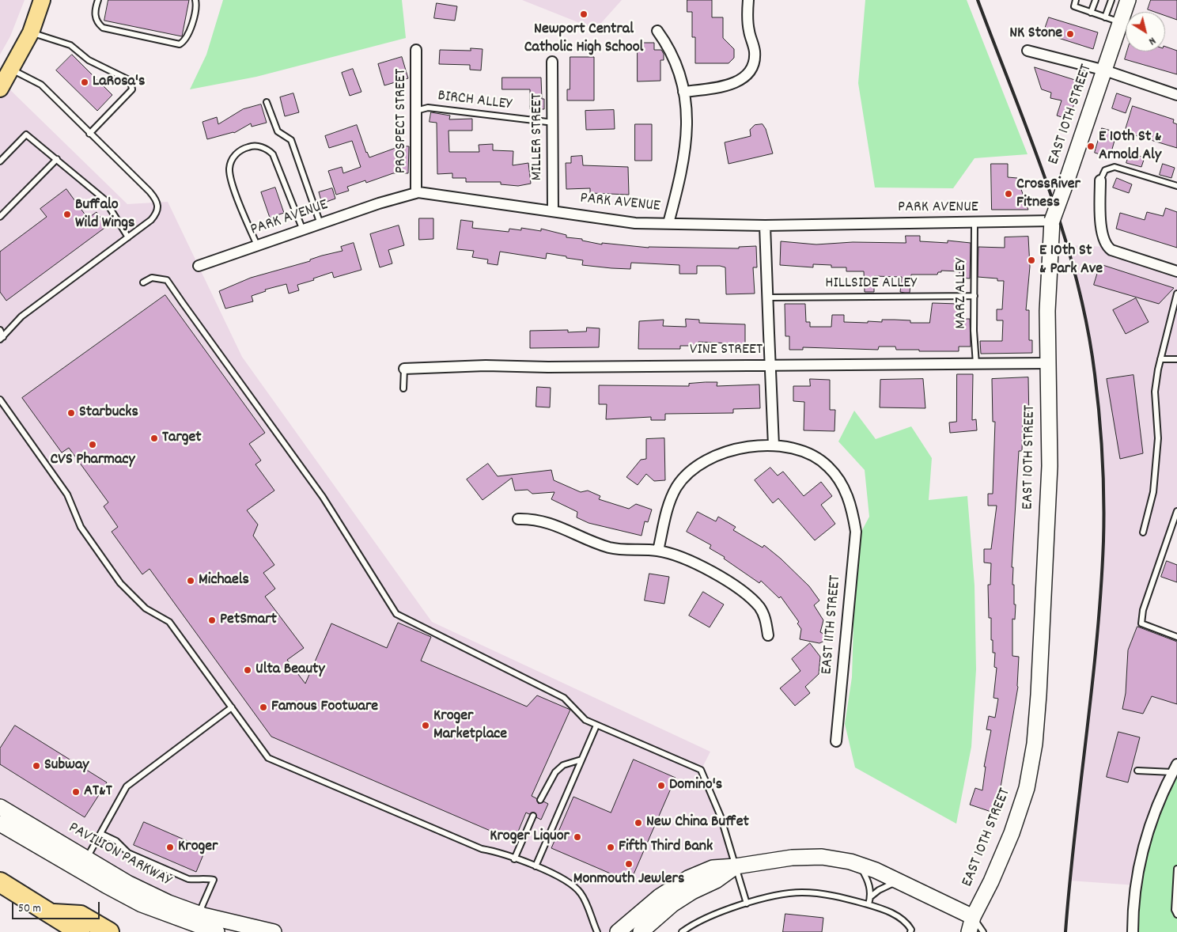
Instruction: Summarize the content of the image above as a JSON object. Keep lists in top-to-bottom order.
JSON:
{
  "streets": {
    "main road": ["EAST 10TH STREET", "PAVILION PARKWAY"],
    "street": [
      "PROSPECT STREET",
      "MILLER STREET",
      "PARK AVENUE",
      "VINE STREET",
      "EAST 11TH STREET"
    ],
    "lane": ["BIRCH ALLEY", "HILLSIDE ALLEY", "MARZ ALLEY"]
  },
  "crossings": [
    ["BIRCH ALLEY", "PROSPECT STREET"],
    ["BIRCH ALLEY", "MILLER STREET"],
    ["EAST 10TH STREET", "PARK AVENUE"],
    ["EAST 10TH STREET", "VINE STREET"],
    ["PROSPECT STREET", "PARK AVENUE"],
    ["MILLER STREET", "PARK AVENUE"],
    ["PARK AVENUE", "MARZ ALLEY"],
    ["HILLSIDE ALLEY", "MARZ ALLEY"],
    ["MARZ ALLEY", "VINE STREET"]
  ],
  "places": [
    "Newport Central Catholic High School",
    "NK Stone",
    "LaRosa's",
    "E 10th St & Arnold Aly",
    "CrossRiver Fitness",
    "Buffalo Wild Wings",
    "E 10th St & Park Ave",
    "Starbucks",
    "Target",
    "CVS Pharmacy",
    "Michaels",
    "PetSmart",
    "Ulta Beauty",
    "Famous Footware",
    "Kroger Marketplace",
    "Subway",
    "Domino's",
    "AT&T",
    "New China Buffet",
    "Kroger Liquor",
    "Kroger",
    "Fifth Third Bank",
    "Monmouth Jewlers"
  ],
  "scale_bar": "50 m",
  "north": "bottom right"
}
